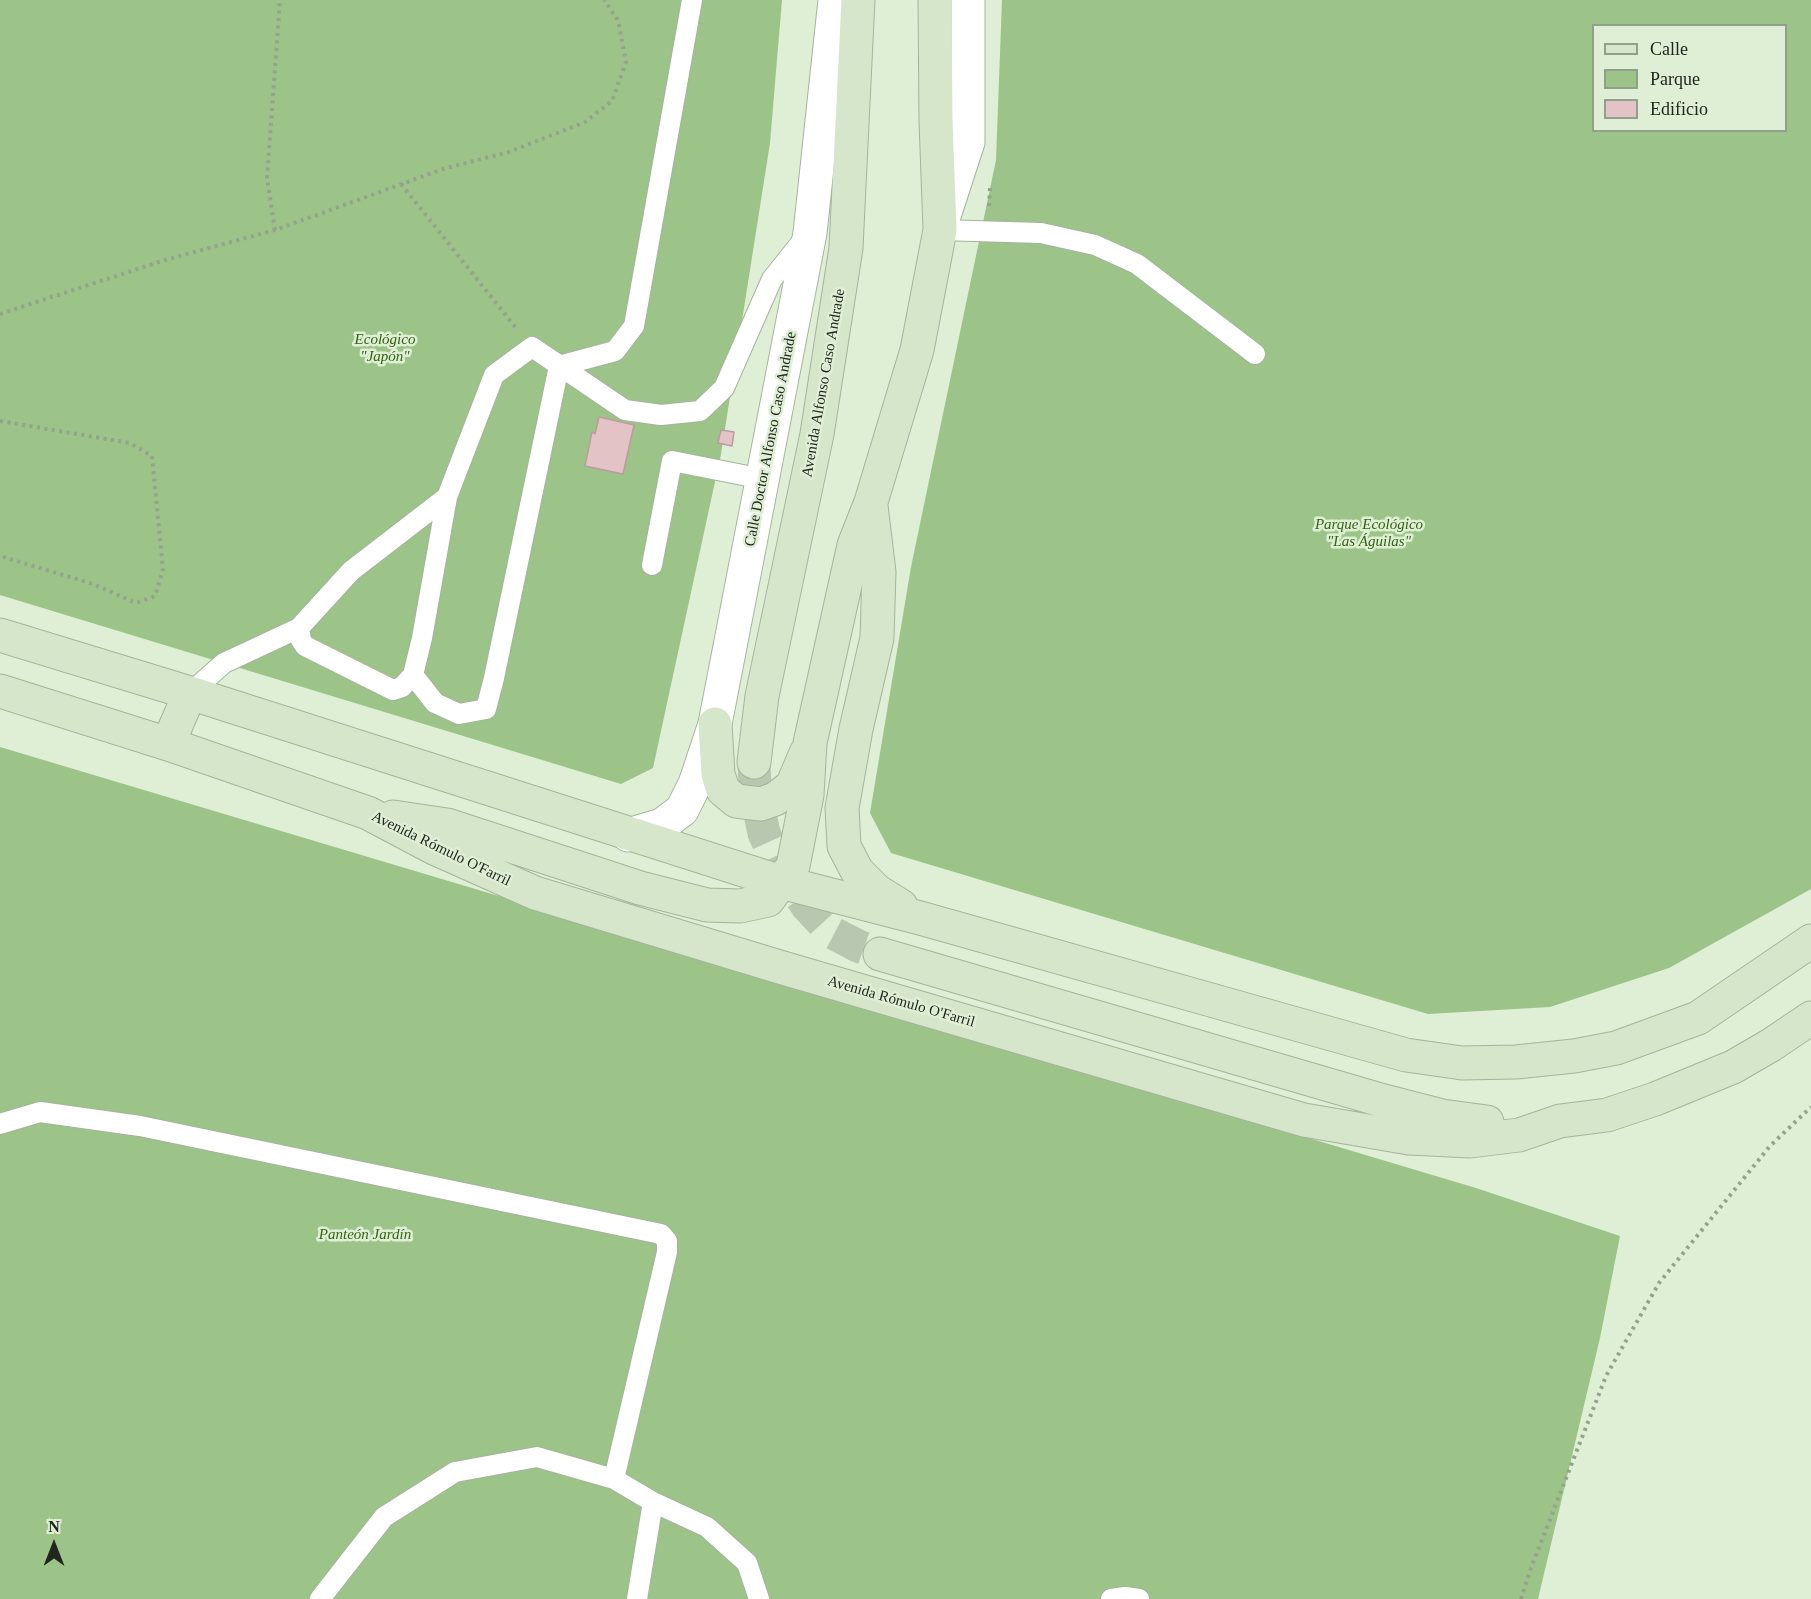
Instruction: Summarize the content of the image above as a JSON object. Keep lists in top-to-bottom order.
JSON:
{
  "streets": {
    "main road": ["Avenida Alfonso Caso Andrade", "Avenida Rómulo O'Farril"],
    "street": ["Calle Doctor Alfonso Caso Andrade"]
  },
  "parks": ["Ecológico \"Japón\"", "Parque Ecológico \"Las Águilas\"", "Panteón Jardín"],
  "legend": ["Calle", "Parque", "Edificio"],
  "north": "top"
}
